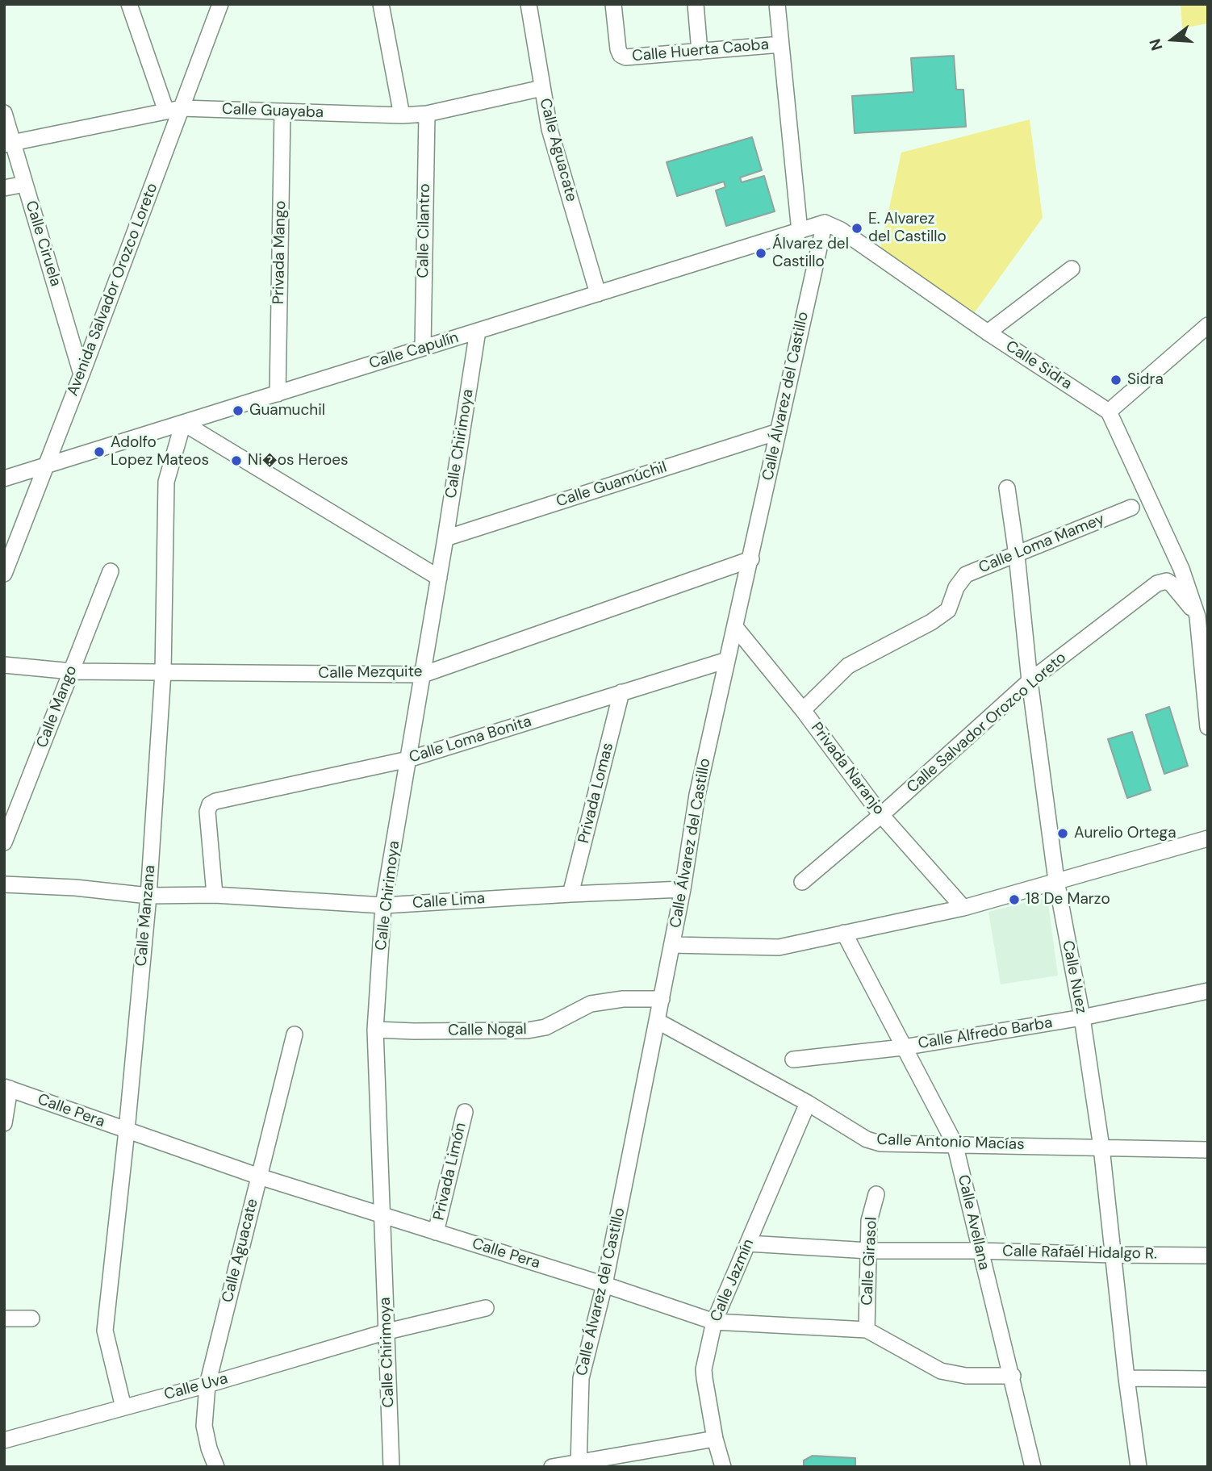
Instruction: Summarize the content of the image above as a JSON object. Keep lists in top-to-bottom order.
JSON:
{
  "streets": {
    "street": [
      "Calle Huerta Caoba",
      "Calle Guayaba",
      "Calle Aguacate",
      "Calle Cilantro",
      "Calle Ciruela",
      "Privada Mango",
      "Avenida Salvador Orozco Loreto",
      "Calle Capulín",
      "Calle Sidra",
      "Calle Álvarez del Castillo",
      "Calle Chirimoya",
      "Calle Guamúchil",
      "Calle Loma Mamey",
      "Calle Mezquite",
      "Calle Mango",
      "Calle Salvador Orozco Loreto",
      "Calle Loma Bonita",
      "Privada Naranjo",
      "Privada Lomas",
      "Calle Lima",
      "Calle Manzana",
      "Calle Nuez",
      "Calle Nogal",
      "Calle Alfredo Barba",
      "Calle Pera",
      "Calle Antonio Macías",
      "Privada Limón",
      "Calle Avellana",
      "Calle Rafaél Hidalgo R.",
      "Calle Girasol",
      "Calle Jazmín",
      "Calle Uva"
    ]
  },
  "crossings": [
    ["Calle Guayaba", "Calle Aguacate"],
    ["Calle Guayaba", "Calle Cilantro"],
    ["Calle Guayaba", "Calle Ciruela"],
    ["Calle Guayaba", "Privada Mango"],
    ["Calle Guayaba", "Avenida Salvador Orozco Loreto"],
    ["Calle Aguacate", "Calle Capulín"],
    ["Calle Aguacate", "Calle Pera"],
    ["Calle Aguacate", "Calle Uva"],
    ["Calle Cilantro", "Calle Capulín"],
    ["Calle Ciruela", "Avenida Salvador Orozco Loreto"],
    ["Privada Mango", "Calle Capulín"],
    ["Avenida Salvador Orozco Loreto", "Calle Capulín"],
    ["Calle Capulín", "Calle Sidra"],
    ["Calle Capulín", "Calle Álvarez del Castillo"],
    ["Calle Capulín", "Calle Chirimoya"],
    ["Calle Capulín", "Calle Manzana"],
    ["Calle Sidra", "Calle Álvarez del Castillo"],
    ["Calle Álvarez del Castillo", "Calle Guamúchil"],
    ["Calle Álvarez del Castillo", "Calle Mezquite"],
    ["Calle Álvarez del Castillo", "Calle Loma Bonita"],
    ["Calle Álvarez del Castillo", "Privada Naranjo"],
    ["Calle Álvarez del Castillo", "Calle Lima"],
    ["Calle Álvarez del Castillo", "Calle Nogal"],
    ["Calle Álvarez del Castillo", "Calle Pera"],
    ["Calle Álvarez del Castillo", "Calle Antonio Macías"],
    ["Calle Chirimoya", "Calle Guamúchil"],
    ["Calle Chirimoya", "Calle Mezquite"],
    ["Calle Chirimoya", "Calle Loma Bonita"],
    ["Calle Chirimoya", "Calle Lima"],
    ["Calle Chirimoya", "Calle Nogal"],
    ["Calle Chirimoya", "Calle Pera"],
    ["Calle Chirimoya", "Calle Uva"],
    ["Calle Loma Mamey", "Privada Naranjo"],
    ["Calle Loma Mamey", "Calle Nuez"],
    ["Calle Mezquite", "Calle Mango"],
    ["Calle Mezquite", "Calle Manzana"],
    ["Calle Salvador Orozco Loreto", "Privada Naranjo"],
    ["Calle Salvador Orozco Loreto", "Calle Nuez"],
    ["Calle Loma Bonita", "Privada Lomas"],
    ["Calle Loma Bonita", "Calle Lima"],
    ["Privada Lomas", "Calle Lima"],
    ["Calle Lima", "Calle Manzana"],
    ["Calle Manzana", "Calle Pera"],
    ["Calle Manzana", "Calle Uva"],
    ["Calle Nuez", "Calle Alfredo Barba"],
    ["Calle Nuez", "Calle Antonio Macías"],
    ["Calle Nuez", "Calle Rafaél Hidalgo R."],
    ["Calle Alfredo Barba", "Calle Avellana"],
    ["Calle Pera", "Privada Limón"],
    ["Calle Pera", "Calle Avellana"],
    ["Calle Pera", "Calle Girasol"],
    ["Calle Pera", "Calle Jazmín"],
    ["Calle Antonio Macías", "Calle Avellana"],
    ["Calle Antonio Macías", "Calle Jazmín"],
    ["Calle Avellana", "Calle Rafaél Hidalgo R."],
    ["Calle Rafaél Hidalgo R.", "Calle Girasol"],
    ["Calle Rafaél Hidalgo R.", "Calle Jazmín"]
  ],
  "places": [
    "E. Alvarez del Castillo",
    "Álvarez del Castillo",
    "Sidra",
    "Guamuchil",
    "Adolfo Lopez Mateos",
    "Ni�os Heroes",
    "Aurelio Ortega",
    "18 De Marzo"
  ],
  "north": "left"
}
